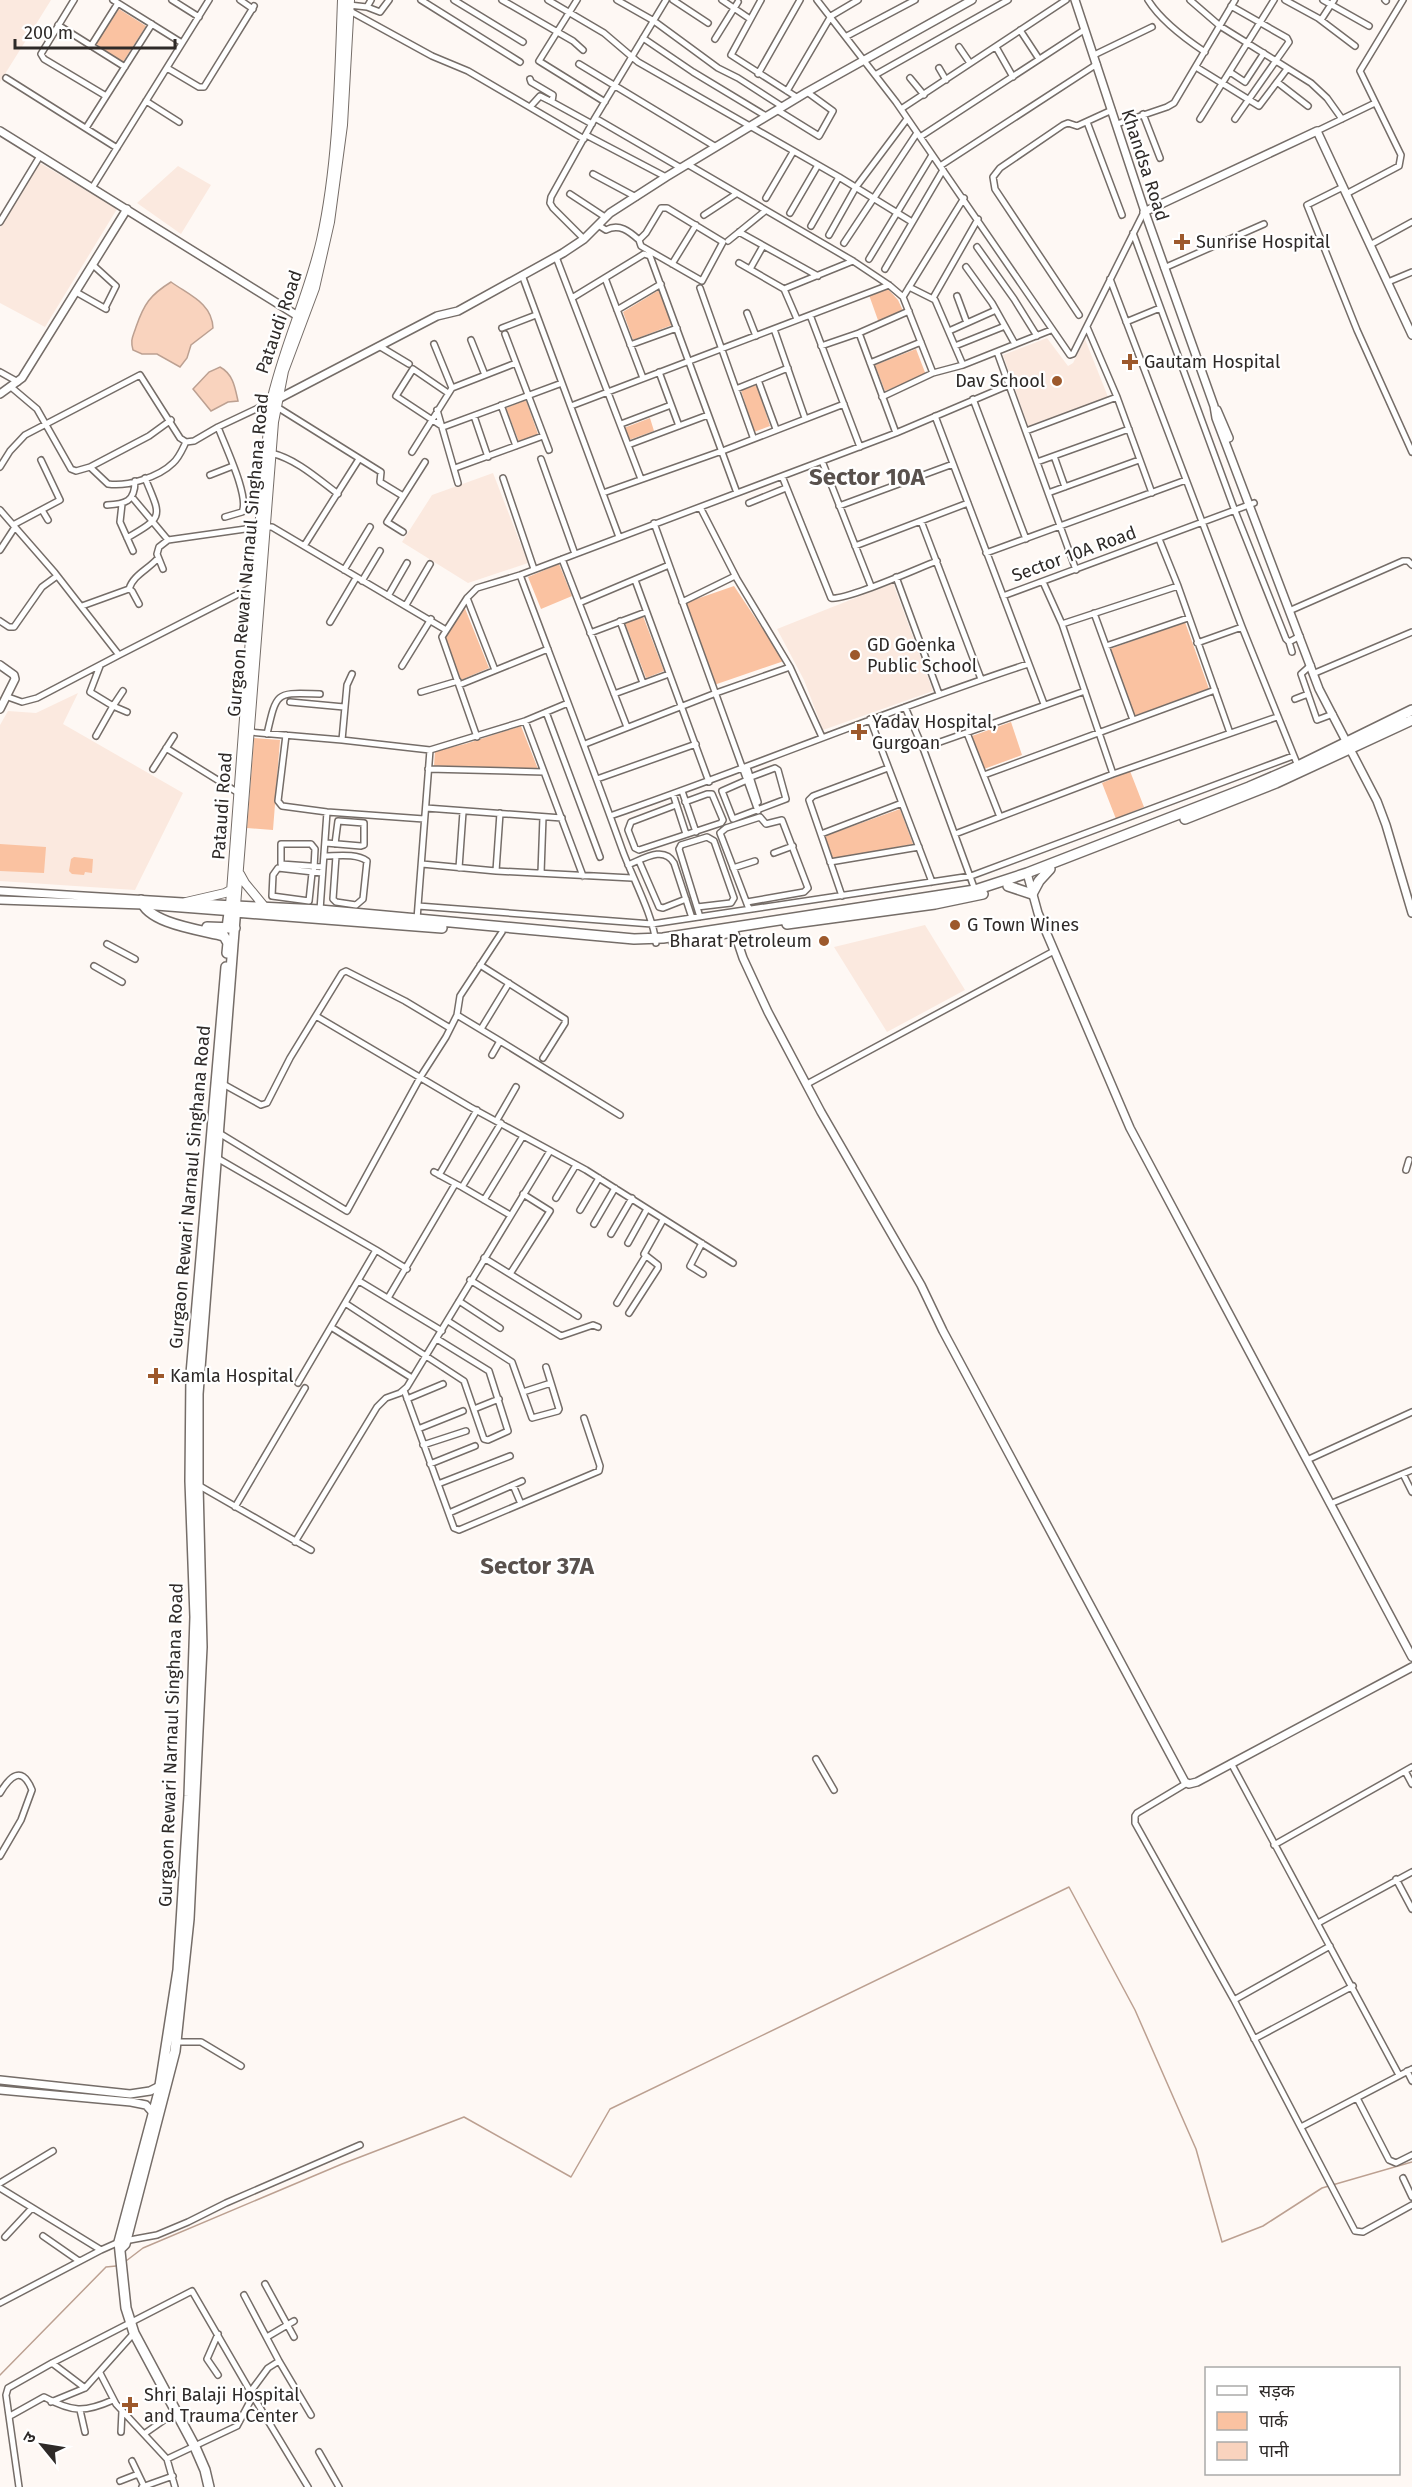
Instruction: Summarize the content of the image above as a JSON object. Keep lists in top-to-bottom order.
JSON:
{
  "streets": {
    "highway": ["Gurgaon Rewari Narnaul Singhana Road"],
    "main road": ["Pataudi Road"],
    "street": ["Khandsa Road", "Sector 10A Road"]
  },
  "crossings": [
    ["Khandsa Road", "Sector 10A Road"],
    ["Pataudi Road", "Gurgaon Rewari Narnaul Singhana Road"]
  ],
  "districts": ["Sector 10A", "Sector 37A"],
  "places": {
    "health": [
      "Sunrise Hospital",
      "Gautam Hospital",
      "Yadav Hospital, Gurgoan",
      "Kamla Hospital",
      "Shri Balaji Hospital and Trauma Center"
    ],
    "other": [
      "Dav School",
      "GD Goenka Public School",
      "G Town Wines",
      "Bharat Petroleum"
    ]
  },
  "legend": ["सड़क", "पार्क", "पानी"],
  "scale_bar": "200 m",
  "north": "top left"
}
